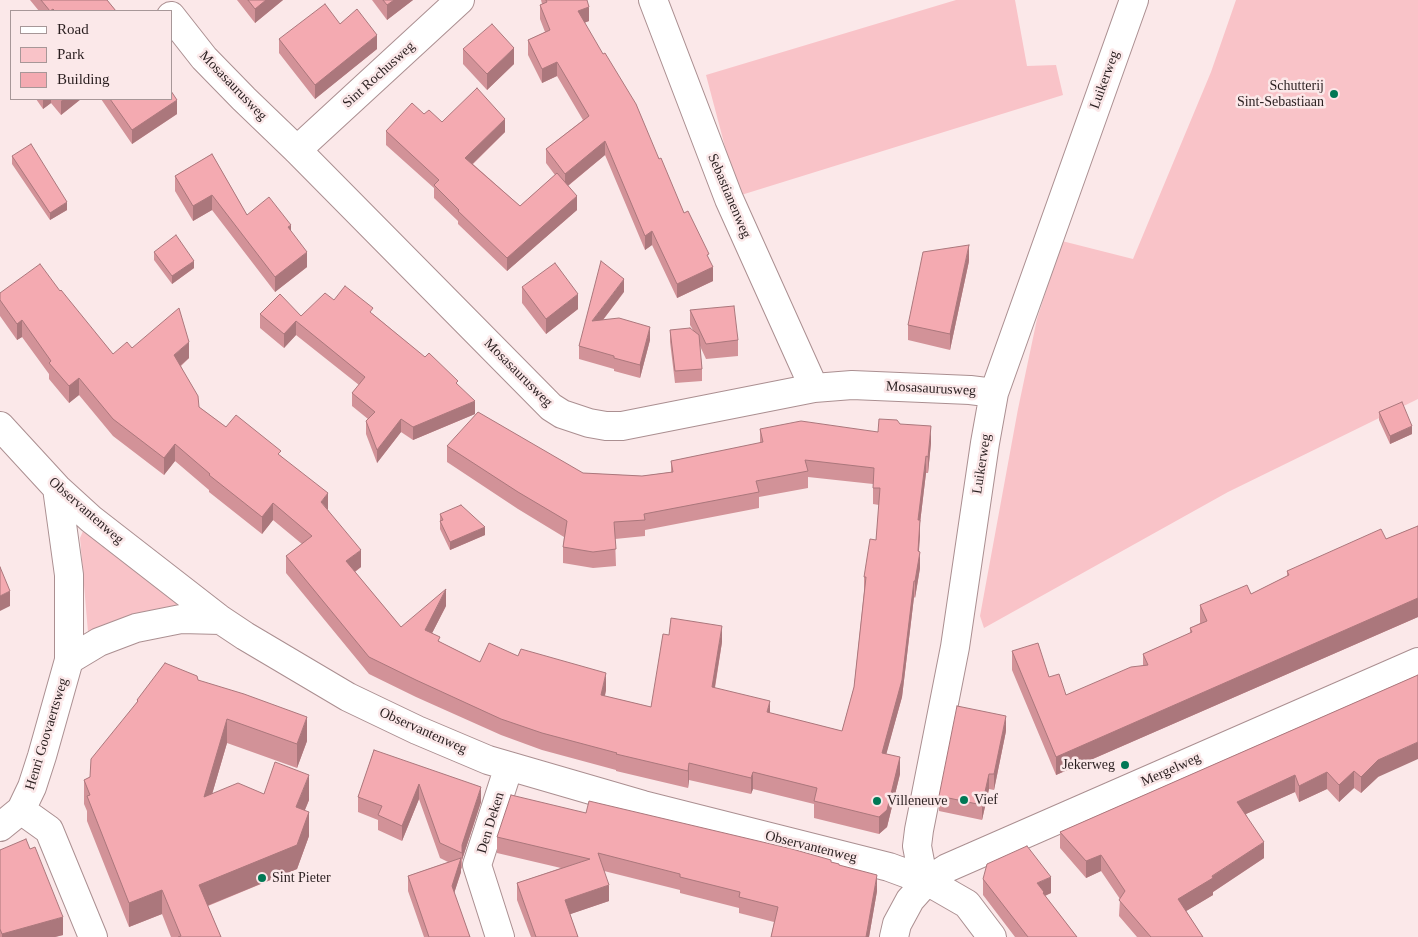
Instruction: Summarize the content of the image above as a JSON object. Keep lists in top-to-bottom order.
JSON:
{
  "streets": {
    "street": [
      "Sint Rochusweg",
      "Luikerweg",
      "Mosasaurusweg",
      "Sebastianenweg",
      "Observantenweg",
      "Henri Goovaertsweg",
      "Mergelweg",
      "Den Deken"
    ]
  },
  "crossings": [
    ["Sint Rochusweg", "Mosasaurusweg"],
    ["Luikerweg", "Mosasaurusweg"],
    ["Luikerweg", "Observantenweg"],
    ["Luikerweg", "Mergelweg"],
    ["Mosasaurusweg", "Sebastianenweg"],
    ["Observantenweg", "Henri Goovaertsweg"],
    ["Observantenweg", "Mergelweg"],
    ["Observantenweg", "Den Deken"]
  ],
  "places": [
    "Schutterij Sint-Sebastiaan",
    "Jekerweg",
    "Vief",
    "Villeneuve",
    "Sint Pieter"
  ],
  "legend": ["Road", "Park", "Building"]
}
